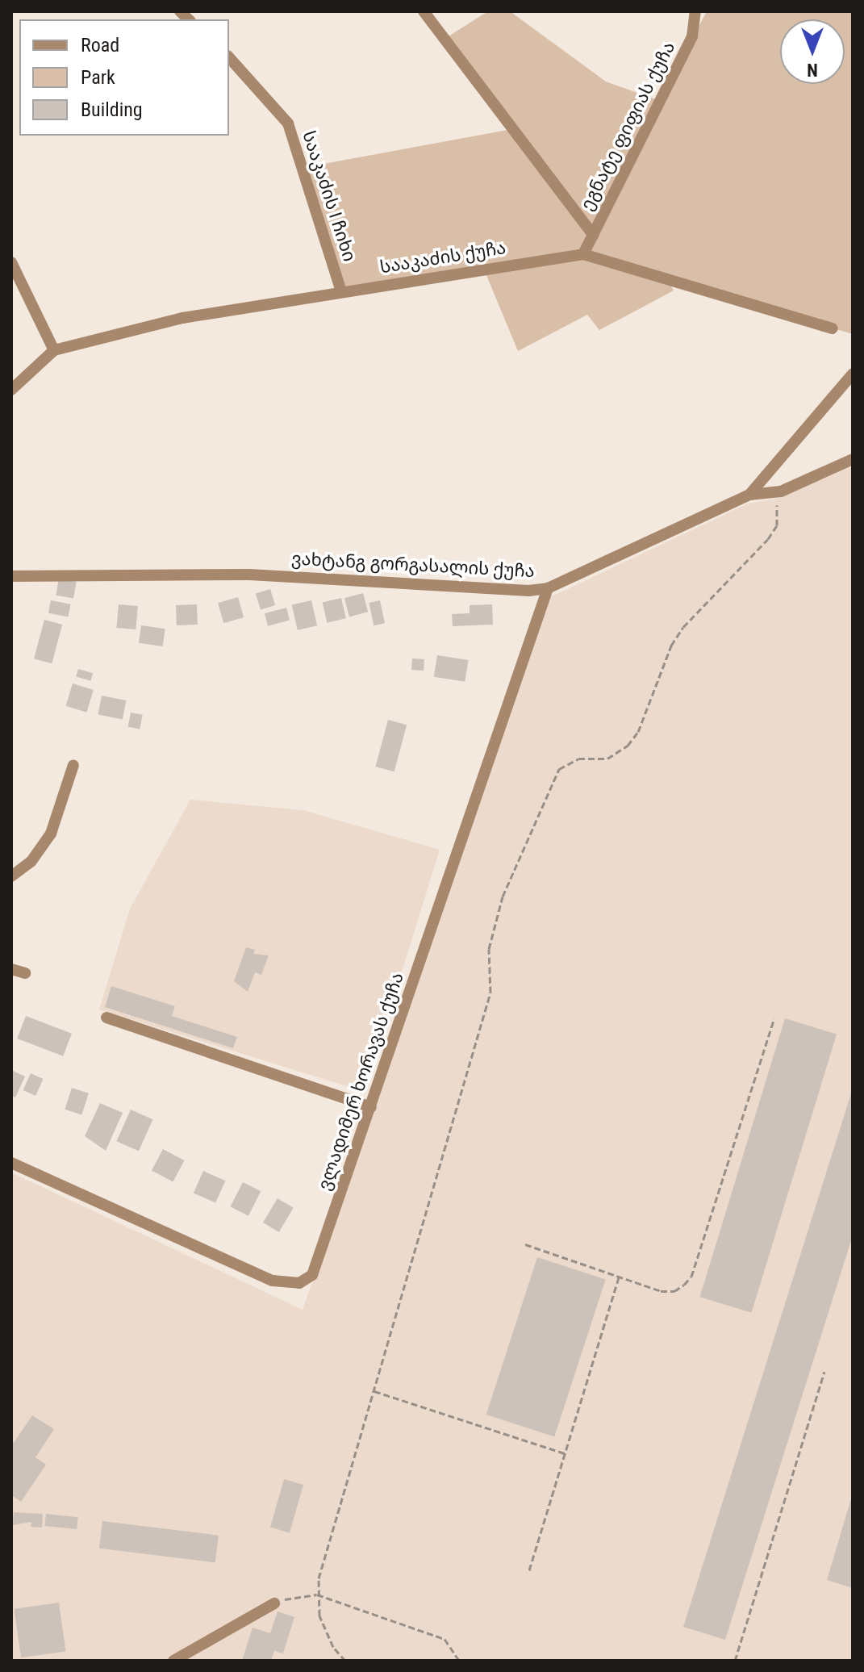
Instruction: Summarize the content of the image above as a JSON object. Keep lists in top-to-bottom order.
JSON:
{
  "streets": {
    "street": [
      "ეგნატე ფიფიას ქუჩა",
      "სააკაძის I ჩიხი",
      "სააკაძის ქუჩა",
      "ვახტანგ გორგასალის ქუჩა",
      "ვლადიმერ ხორავას ქუჩა"
    ]
  },
  "crossings": [
    ["ეგნატე ფიფიას ქუჩა", "სააკაძის ქუჩა"],
    ["სააკაძის I ჩიხი", "სააკაძის ქუჩა"],
    ["ვახტანგ გორგასალის ქუჩა", "ვლადიმერ ხორავას ქუჩა"]
  ],
  "legend": ["Road", "Park", "Building"],
  "north": "bottom"
}
